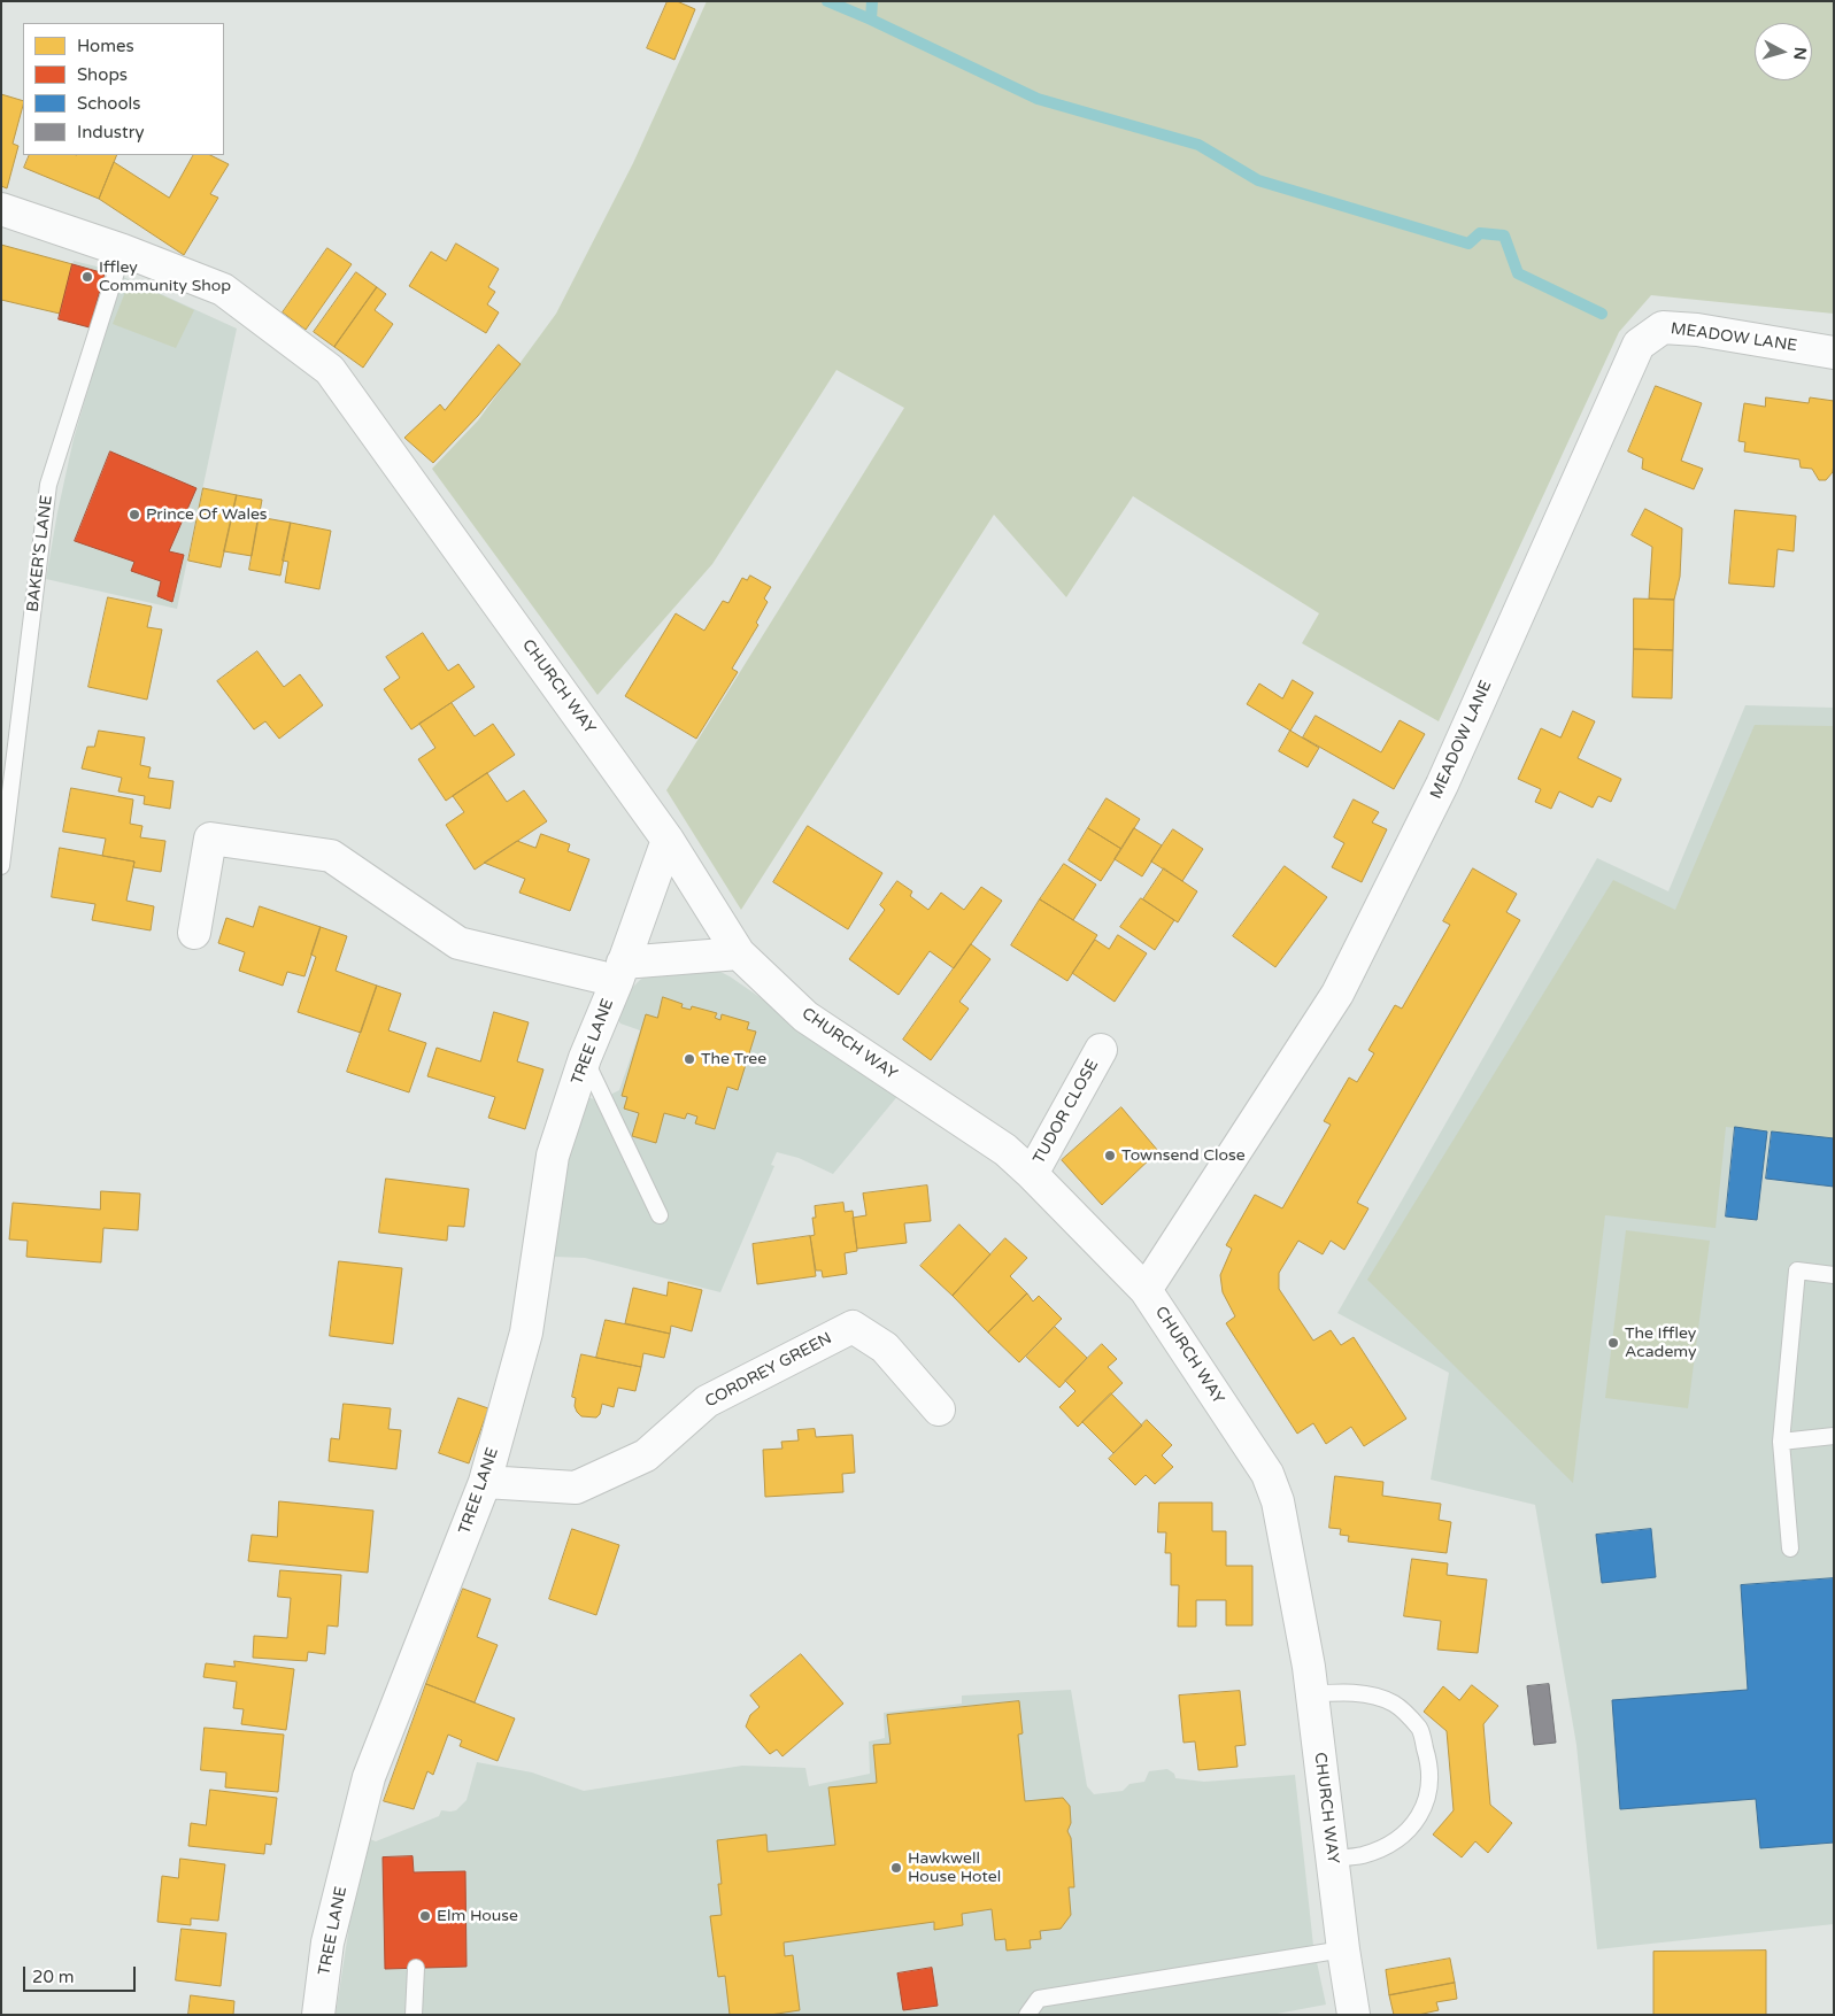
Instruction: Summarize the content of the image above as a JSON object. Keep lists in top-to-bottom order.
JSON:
{
  "streets": {
    "street": [
      "MEADOW LANE",
      "CHURCH WAY",
      "TREE LANE",
      "TUDOR CLOSE",
      "CORDREY GREEN"
    ],
    "lane": ["BAKER'S LANE"]
  },
  "crossings": [
    ["MEADOW LANE", "CHURCH WAY"],
    ["BAKER'S LANE", "CHURCH WAY"],
    ["CHURCH WAY", "TREE LANE"],
    ["CHURCH WAY", "TUDOR CLOSE"],
    ["TREE LANE", "CORDREY GREEN"]
  ],
  "places": [
    "Iffley Community Shop",
    "Prince Of Wales",
    "The Tree",
    "Townsend Close",
    "The Iffley Academy",
    "Hawkwell House Hotel",
    "Elm House"
  ],
  "legend": [
    "Homes",
    "Shops",
    "Schools",
    "Industry"
  ],
  "scale_bar": "20 m",
  "north": "right"
}
